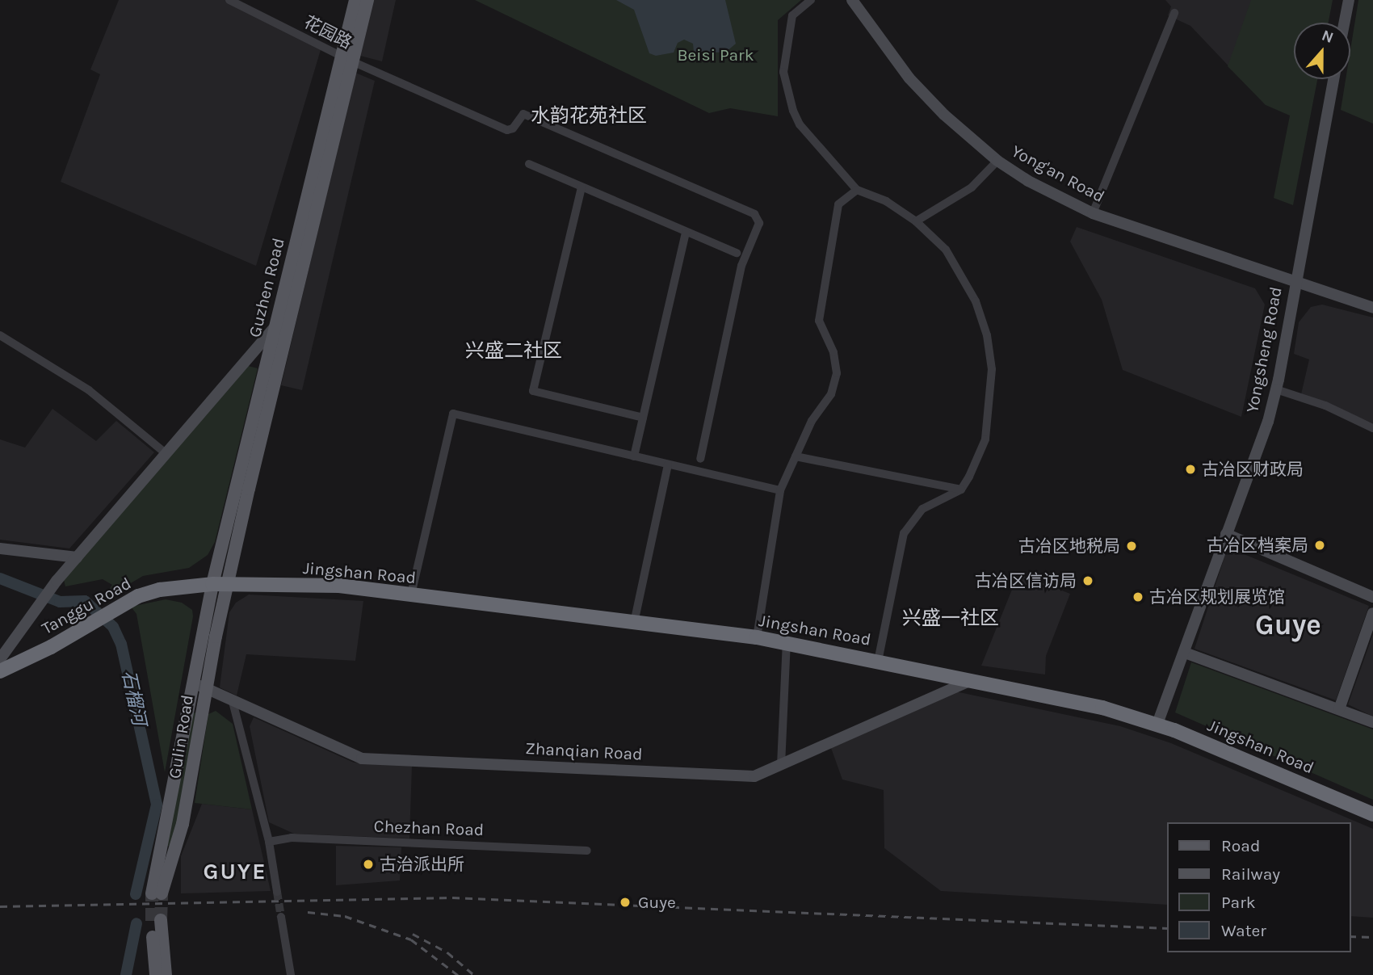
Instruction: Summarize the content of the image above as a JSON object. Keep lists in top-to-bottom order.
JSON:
{
  "streets": {
    "highway": ["Jingshan Road", "Tanggu Road"],
    "main road": [
      "Yong'an Road",
      "Guzhen Road",
      "Yongsheng Road",
      "Gulin Road",
      "Zhanqian Road"
    ],
    "street": ["花园路", "Chezhan Road"]
  },
  "crossings": [
    ["花园路", "Guzhen Road"],
    ["Yong'an Road", "Yongsheng Road"],
    ["Guzhen Road", "Jingshan Road"],
    ["Guzhen Road", "Tanggu Road"],
    ["Guzhen Road", "Gulin Road"],
    ["Yongsheng Road", "Jingshan Road"],
    ["Jingshan Road", "Tanggu Road"],
    ["Jingshan Road", "Gulin Road"],
    ["Jingshan Road", "Zhanqian Road"],
    ["Tanggu Road", "Gulin Road"],
    ["Gulin Road", "Zhanqian Road"]
  ],
  "districts": [
    "水韵花苑社区",
    "兴盛二社区",
    "兴盛一社区",
    "Guye",
    "GUYE"
  ],
  "water": ["石榴河"],
  "parks": ["Beisi Park"],
  "places": [
    "古冶区财政局",
    "古冶区档案局",
    "古冶区地税局",
    "古冶区信访局",
    "古冶区规划展览馆",
    "古治派出所",
    "Guye"
  ],
  "legend": [
    "Road",
    "Railway",
    "Park",
    "Water"
  ],
  "north": "top"
}
